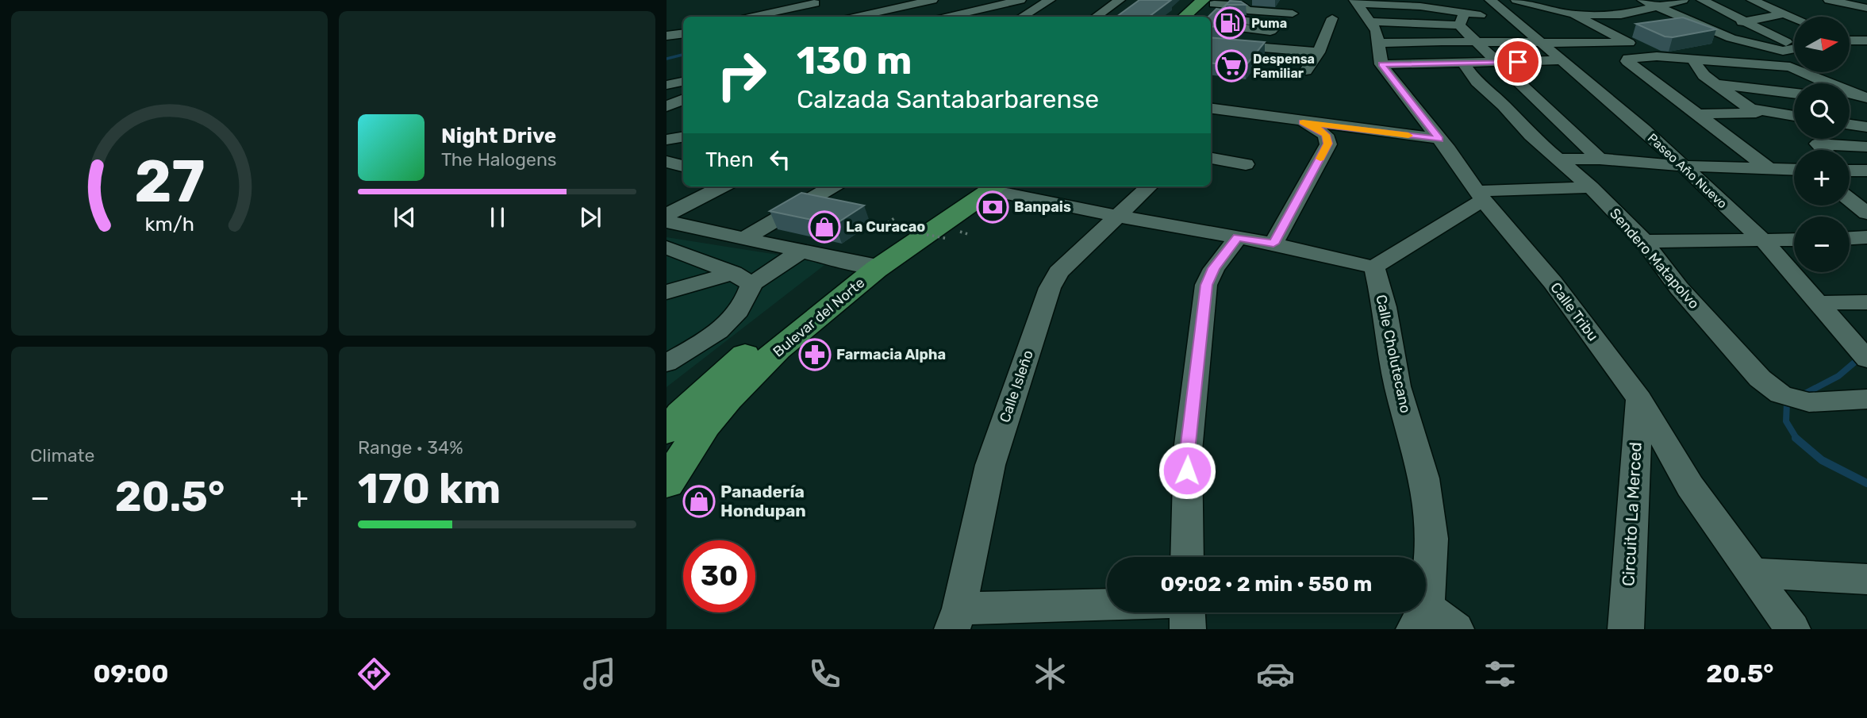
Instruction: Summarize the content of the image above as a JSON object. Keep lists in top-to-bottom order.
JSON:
{
  "streets": {
    "main road": ["Bulevar del Norte"],
    "street": [
      "Paseo Año Nuevo",
      "Sendero Matapolvo",
      "Calle Tribu",
      "Calle Cholutecano",
      "Calle Isleño",
      "Circuito La Merced"
    ]
  },
  "crossings": [
    ["Calle Tribu", "Circuito La Merced"]
  ],
  "places": {
    "fuel station": ["Puma"],
    "supermarket": ["Despensa Familiar"],
    "bank": ["Banpais"],
    "shop": ["La Curacao", "Panadería Hondupan"],
    "pharmacy": ["Farmacia Alpha"]
  },
  "north": "right",
  "page": {
    "map_buttons": ["+", "−"],
    "turn": ["130 m", "Calzada Santabarbarense"],
    "song": ["Night Drive", "The Halogens"],
    "then": "Then",
    "tile": [
      "Climate",
      ["Range · 34%", "170 km"]
    ],
    "heat": ["−", "20.5°", "+"],
    "limit": "30",
    "trip": "09:02 · 2 min · 550 m",
    "tabs": ["09:00", "20.5°"],
    "gauge": ["27", "km/h"]
  }
}
